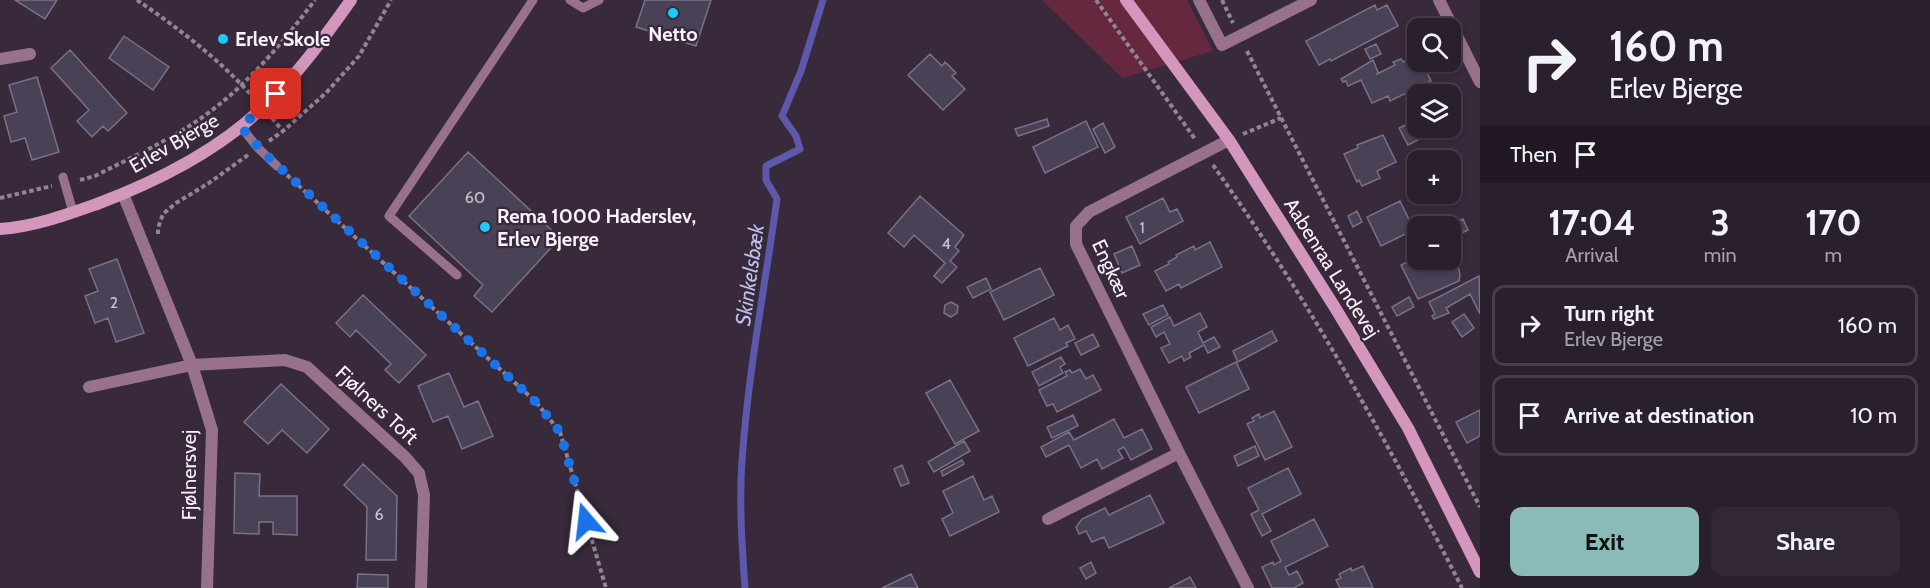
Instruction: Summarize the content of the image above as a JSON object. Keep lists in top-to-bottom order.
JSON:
{
  "streets": {
    "main road": ["Erlev Bjerge", "Aabenraa Landevej"],
    "street": ["Engkær", "Fjølners Toft", "Fjølnersvej"]
  },
  "crossings": [
    ["Erlev Bjerge", "Fjølnersvej"],
    ["Aabenraa Landevej", "Engkær"],
    ["Fjølners Toft", "Fjølnersvej"]
  ],
  "water": ["Skinkelsbæk"],
  "places": ["Netto", "Erlev Skole", "Rema 1000 Haderslev, Erlev Bjerge"],
  "house_numbers": [
    "60",
    "1",
    "4",
    "2",
    "6"
  ],
  "page": {
    "turn": ["160 m", "Erlev Bjerge"],
    "map_buttons": ["+", "−"],
    "then": "Then",
    "eta": [
      "17:04",
      "Arrival",
      "3",
      "min",
      "170",
      "m"
    ],
    "list": [
      {
        "name": "Turn right",
        "note": "Erlev Bjerge",
        "value": "160 m"
      },
      {
        "name": "Arrive at destination",
        "value": "10 m"
      }
    ],
    "buttons": ["Exit", "Share"]
  }
}
